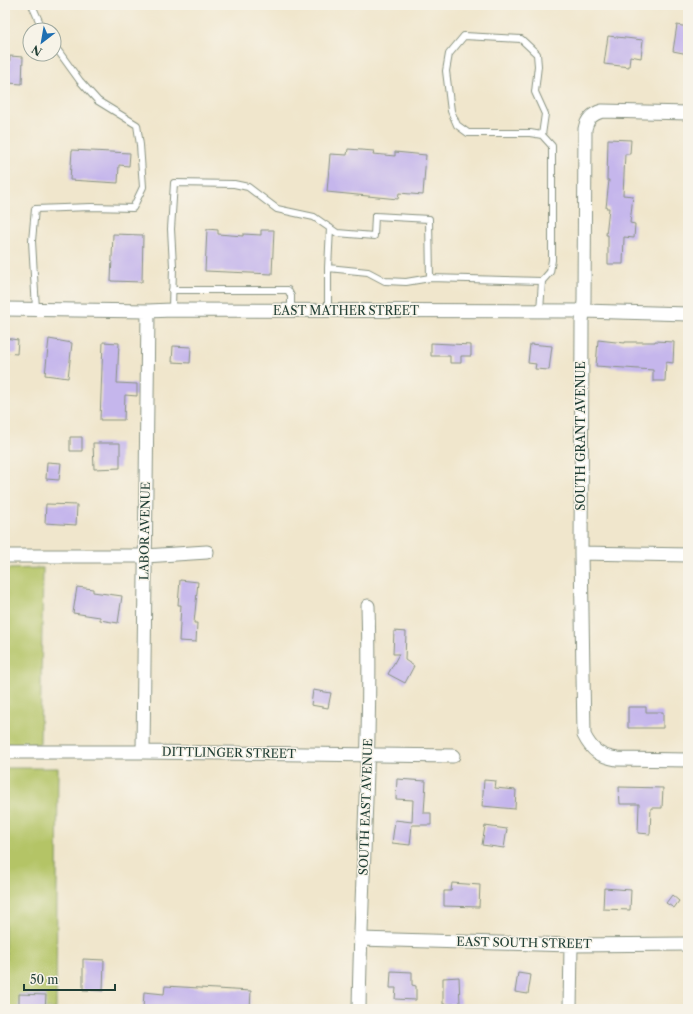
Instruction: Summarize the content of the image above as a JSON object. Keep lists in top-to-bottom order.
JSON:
{
  "streets": {
    "street": [
      "EAST MATHER STREET",
      "SOUTH GRANT AVENUE",
      "LABOR AVENUE",
      "DITTLINGER STREET",
      "SOUTH EAST AVENUE",
      "EAST SOUTH STREET"
    ]
  },
  "crossings": [
    ["EAST MATHER STREET", "SOUTH GRANT AVENUE"],
    ["EAST MATHER STREET", "LABOR AVENUE"],
    ["LABOR AVENUE", "DITTLINGER STREET"],
    ["DITTLINGER STREET", "SOUTH EAST AVENUE"],
    ["SOUTH EAST AVENUE", "EAST SOUTH STREET"]
  ],
  "scale_bar": "50 m",
  "north": "bottom left"
}
